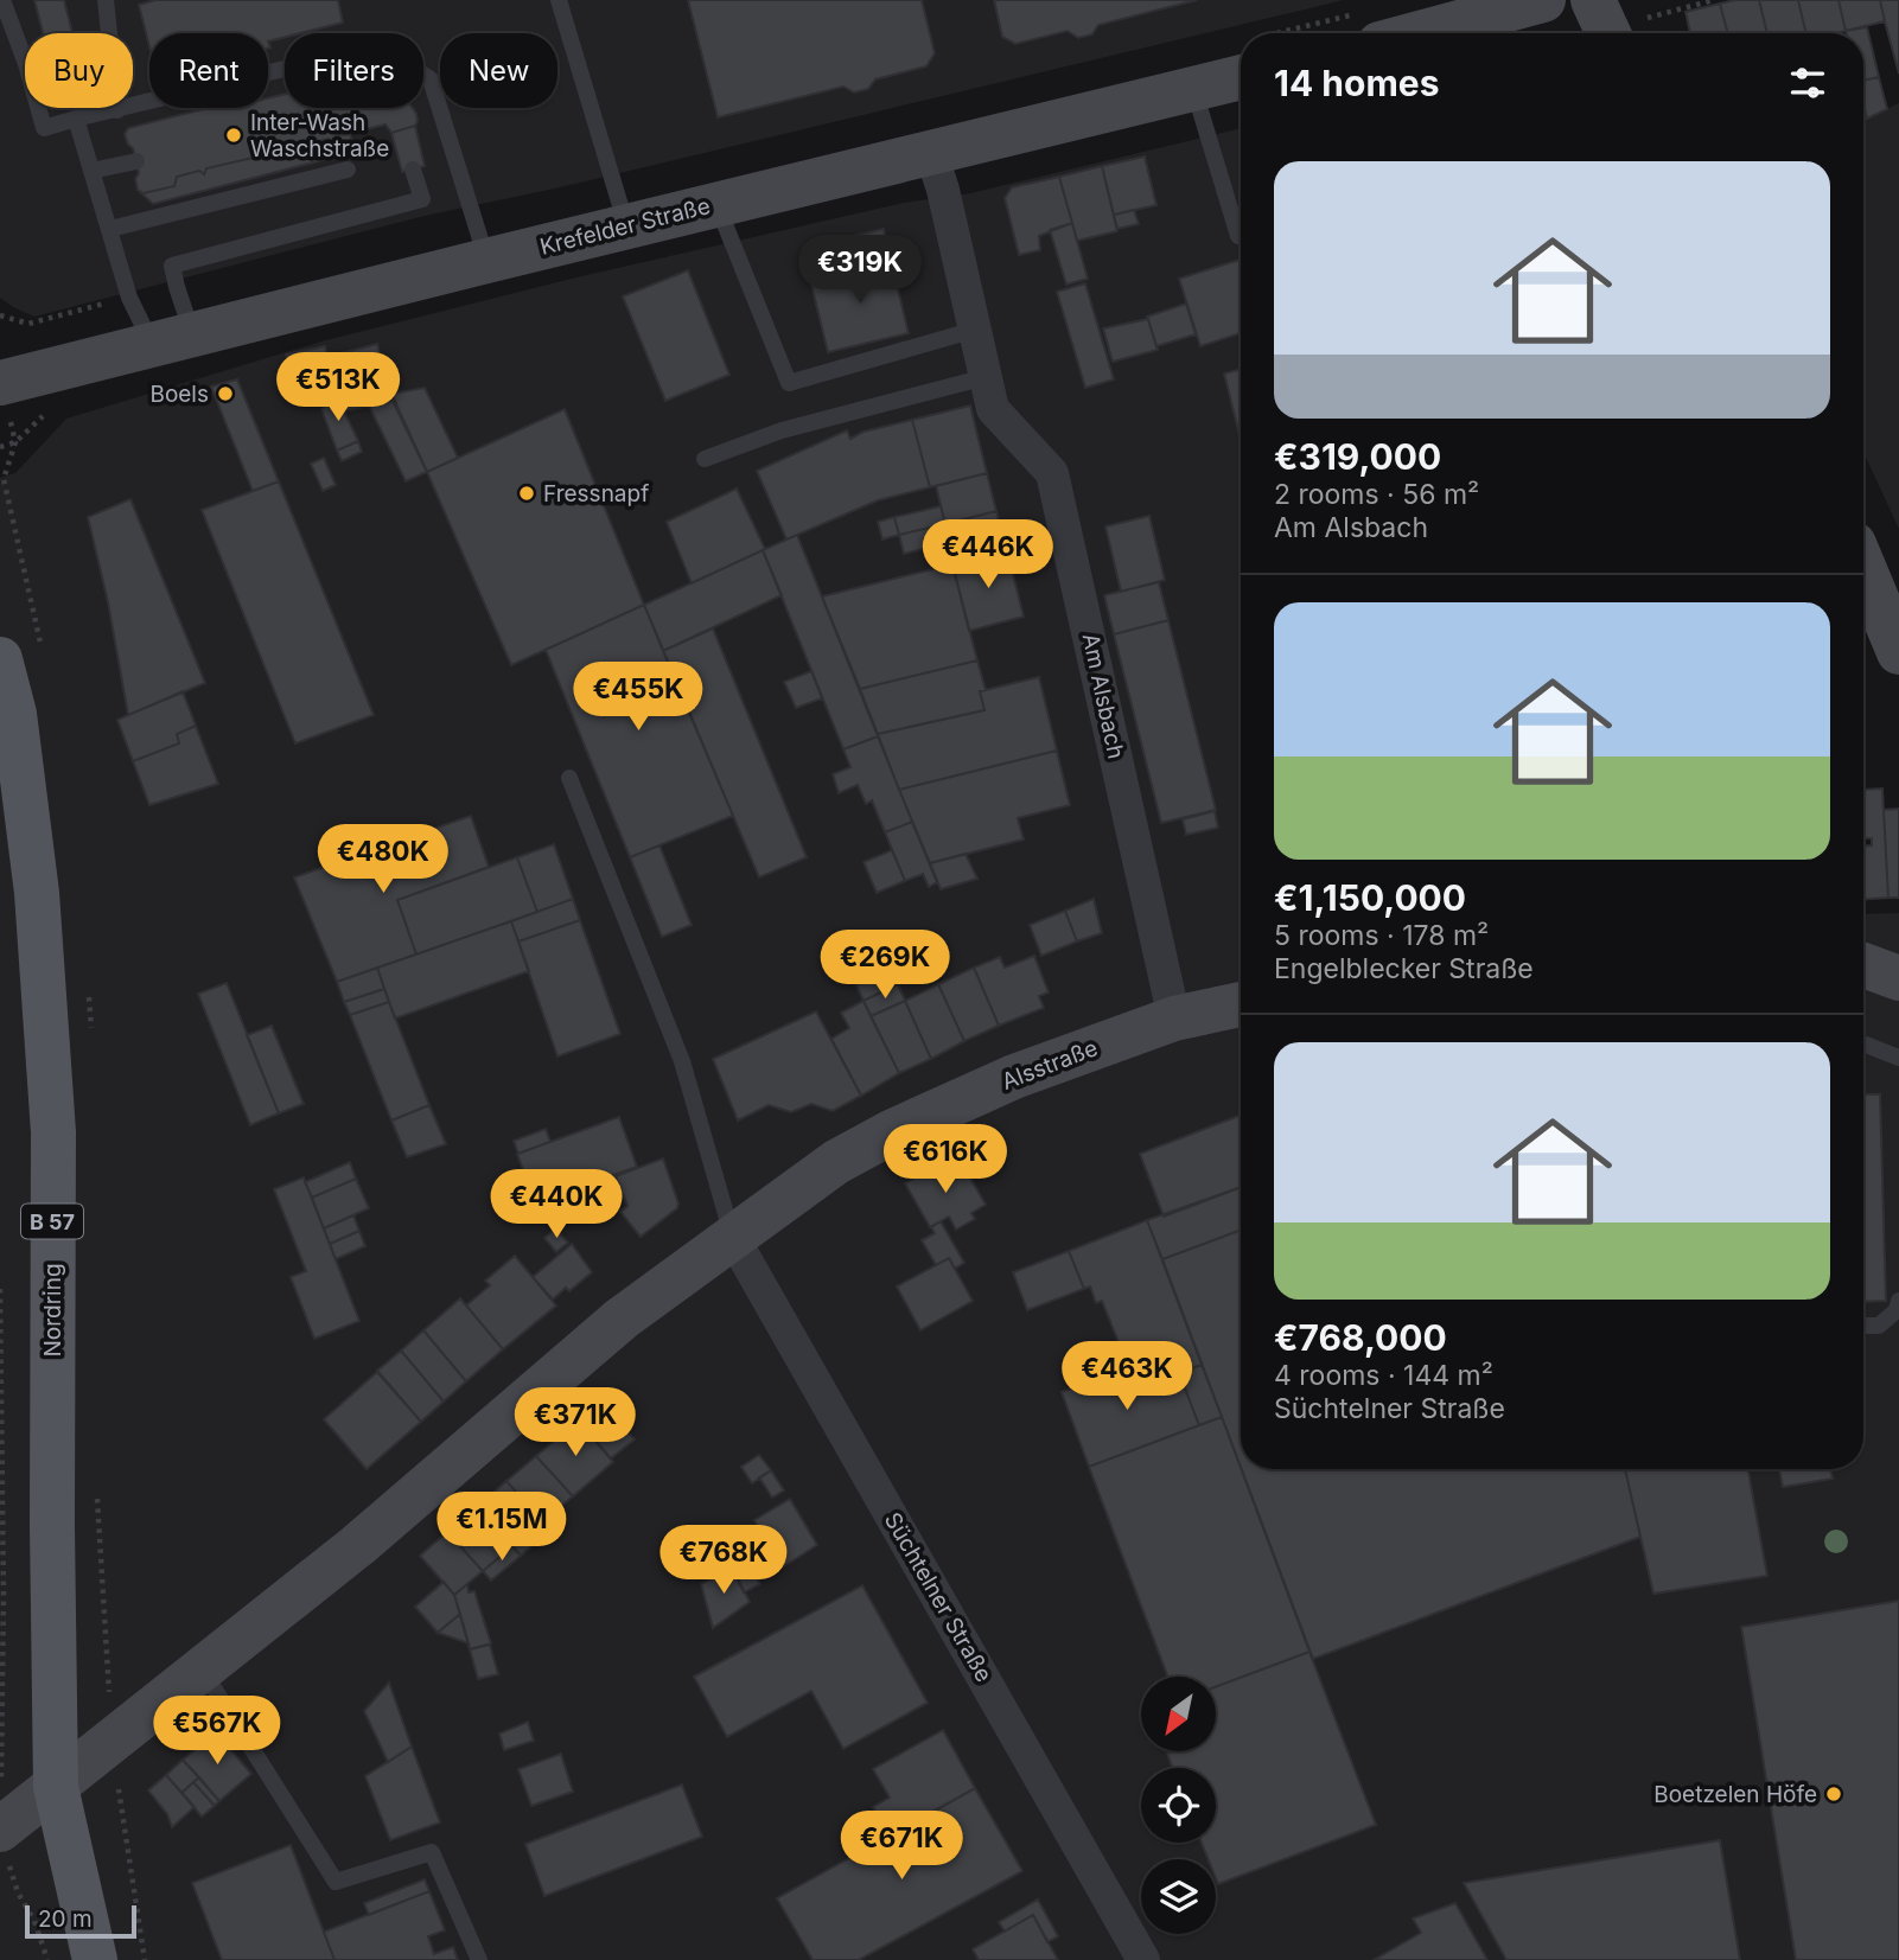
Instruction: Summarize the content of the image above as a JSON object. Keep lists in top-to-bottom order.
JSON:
{
  "streets": {
    "main road": ["B 57", "Nordring"],
    "street": [
      "Krefelder Straße",
      "Am Alsbach",
      "Alsstraße",
      "Süchtelner Straße"
    ]
  },
  "crossings": [
    ["Krefelder Straße", "Am Alsbach"],
    ["Am Alsbach", "Alsstraße"],
    ["Alsstraße", "Nordring"],
    ["Alsstraße", "Süchtelner Straße"]
  ],
  "places": [
    "Inter-Wash Waschstraße",
    "Boels",
    "Fressnapf",
    "Boetzelen Höfe"
  ],
  "scale_bar": "20 m",
  "north": "bottom left",
  "page": {
    "chip": [
      "Buy",
      "Rent",
      "Filters",
      "New"
    ],
    "heading": "14 homes",
    "list": [
      {
        "name": "€319,000",
        "note": "2 rooms · 56 m² · Am Alsbach"
      },
      {
        "name": "€1,150,000",
        "note": "5 rooms · 178 m² · Engelblecker Straße"
      },
      {
        "name": "€768,000",
        "note": "4 rooms · 144 m² · Süchtelner Straße"
      }
    ],
    "price": [
      "€319K",
      "€513K",
      "€446K",
      "€455K",
      "€480K",
      "€269K",
      "€616K",
      "€440K",
      "€463K",
      "€371K",
      "€1.15M",
      "€768K",
      "€567K",
      "€671K"
    ],
    "scale": "20 m"
  }
}
